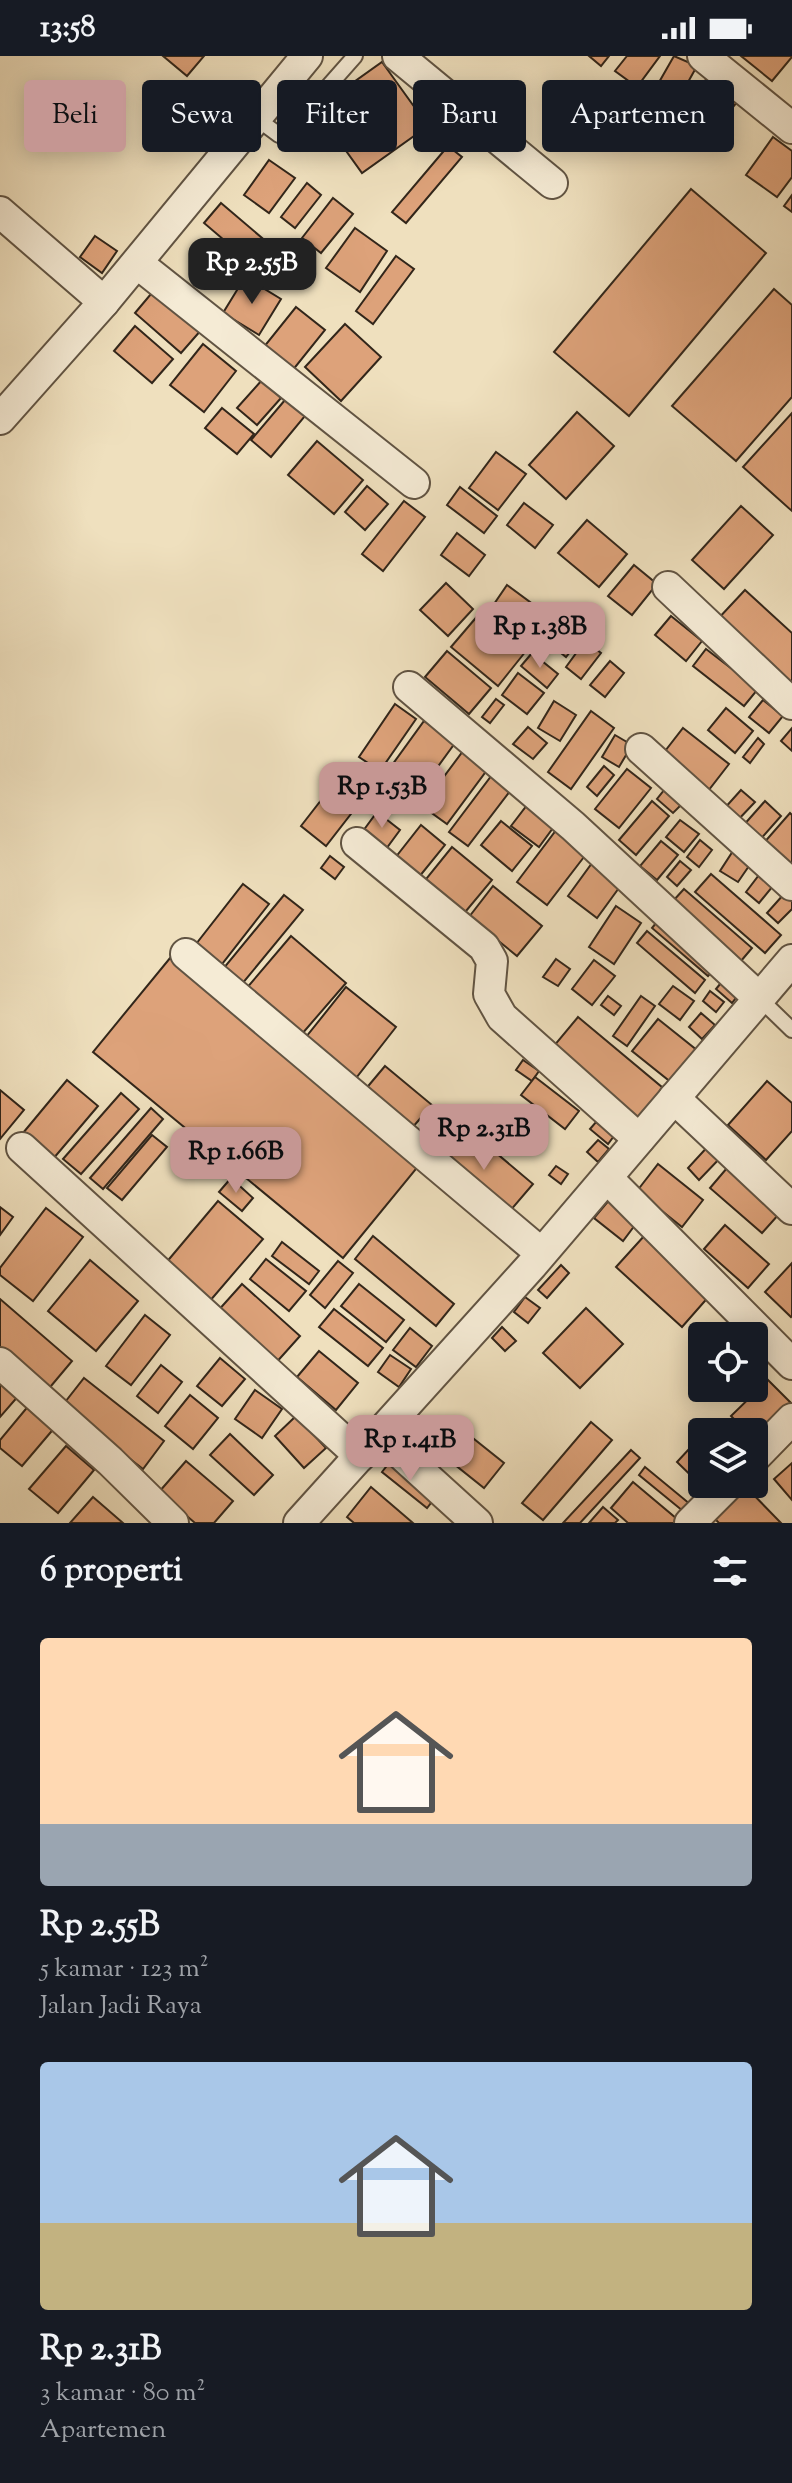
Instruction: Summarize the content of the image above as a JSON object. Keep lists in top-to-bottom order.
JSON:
{
  "page": {
    "status": "13:58",
    "chip": [
      "Beli",
      "Sewa",
      "Filter",
      "Baru",
      "Apartemen"
    ],
    "price": [
      "Rp 2.55B",
      "Rp 1.38B",
      "Rp 1.53B",
      "Rp 2.31B",
      "Rp 1.66B",
      "Rp 1.41B"
    ],
    "heading": "6 properti",
    "list": [
      {
        "name": "Rp 2.55B",
        "note": "5 kamar · 123 m² · Jalan Jadi Raya"
      },
      {
        "name": "Rp 2.31B",
        "note": "3 kamar · 80 m² · Apartemen"
      }
    ]
  }
}
